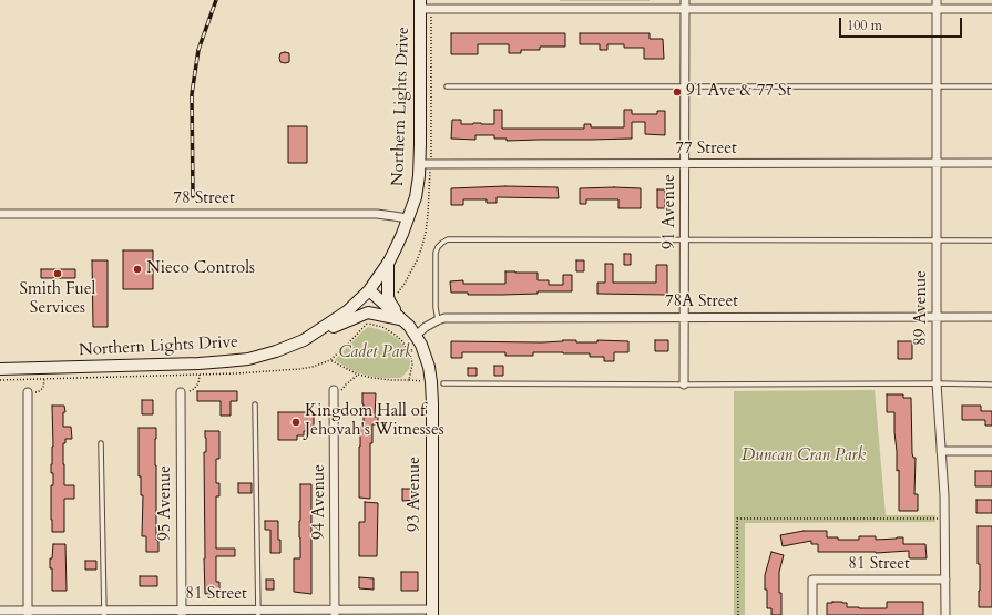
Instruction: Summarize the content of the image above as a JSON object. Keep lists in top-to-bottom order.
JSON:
{
  "streets": {
    "main road": ["Northern Lights Drive", "93 Avenue"],
    "street": [
      "77 Street",
      "78 Street",
      "91 Avenue",
      "78A Street",
      "89 Avenue",
      "94 Avenue",
      "95 Avenue",
      "81 Street"
    ]
  },
  "crossings": [
    ["Northern Lights Drive", "77 Street"],
    ["Northern Lights Drive", "78 Street"],
    ["Northern Lights Drive", "93 Avenue"],
    ["77 Street", "91 Avenue"],
    ["77 Street", "89 Avenue"],
    ["91 Avenue", "78A Street"],
    ["78A Street", "89 Avenue"],
    ["78A Street", "93 Avenue"],
    ["89 Avenue", "81 Street"],
    ["93 Avenue", "81 Street"],
    ["94 Avenue", "81 Street"],
    ["95 Avenue", "81 Street"]
  ],
  "parks": ["Cadet Park", "Duncan Cran Park"],
  "places": [
    "91 Ave & 77 St",
    "Nieco Controls",
    "Smith Fuel Services",
    "Kingdom Hall of Jehovah's Witnesses"
  ],
  "scale_bar": "100 m"
}
